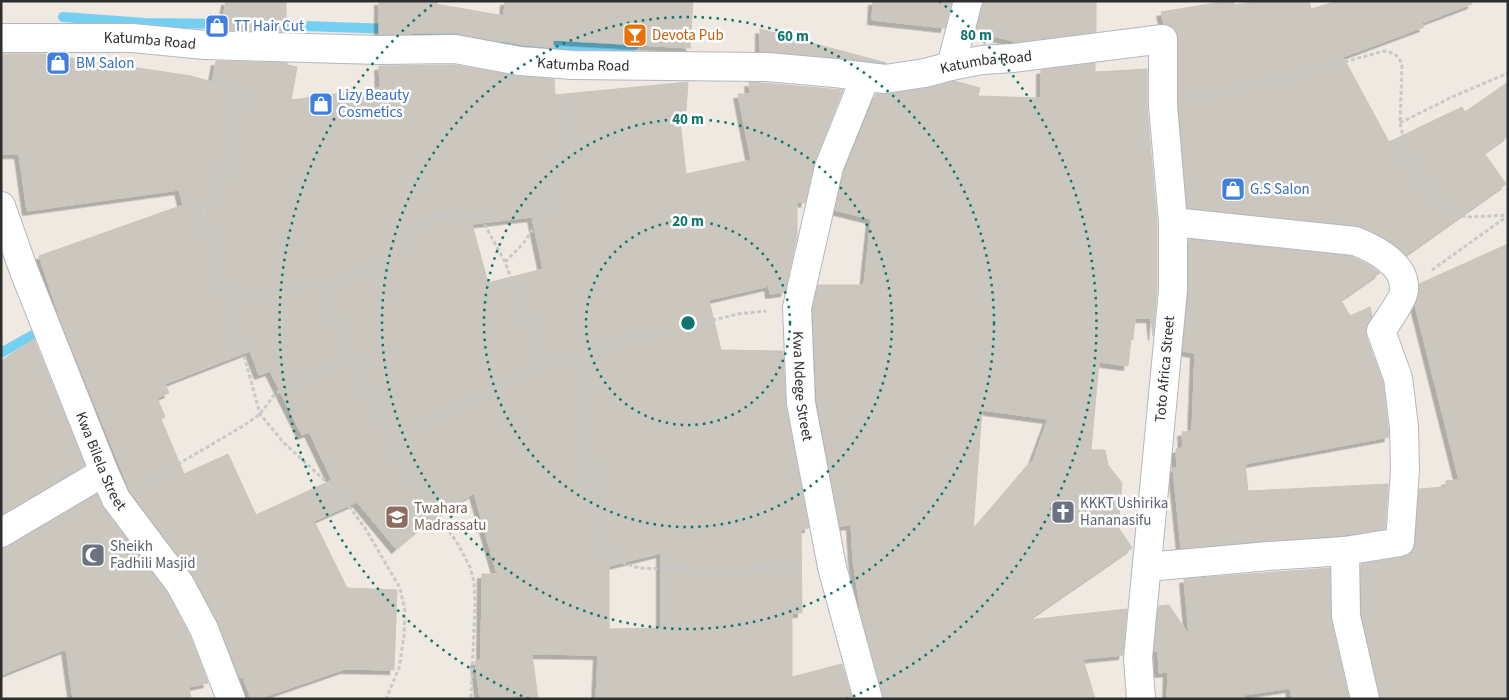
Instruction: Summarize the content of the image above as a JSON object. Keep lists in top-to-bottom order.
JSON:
{
  "streets": {
    "street": [
      "Katumba Road",
      "Toto Africa Street",
      "Kwa Ndege Street",
      "Kwa Bilela Street"
    ]
  },
  "crossings": [
    ["Katumba Road", "Toto Africa Street"],
    ["Katumba Road", "Kwa Ndege Street"]
  ],
  "places": {
    "shop": [
      "TT Hair Cut",
      "BM Salon",
      "Lizy Beauty Cosmetics",
      "G.S Salon"
    ],
    "bar": ["Devota Pub"],
    "church": ["KKKT Ushirika Hananasifu"],
    "school or university": ["Twahara Madrassatu"],
    "mosque": ["Sheikh Fadhili Masjid"]
  },
  "rings": [
    "80 m",
    "60 m",
    "40 m",
    "20 m"
  ]
}
